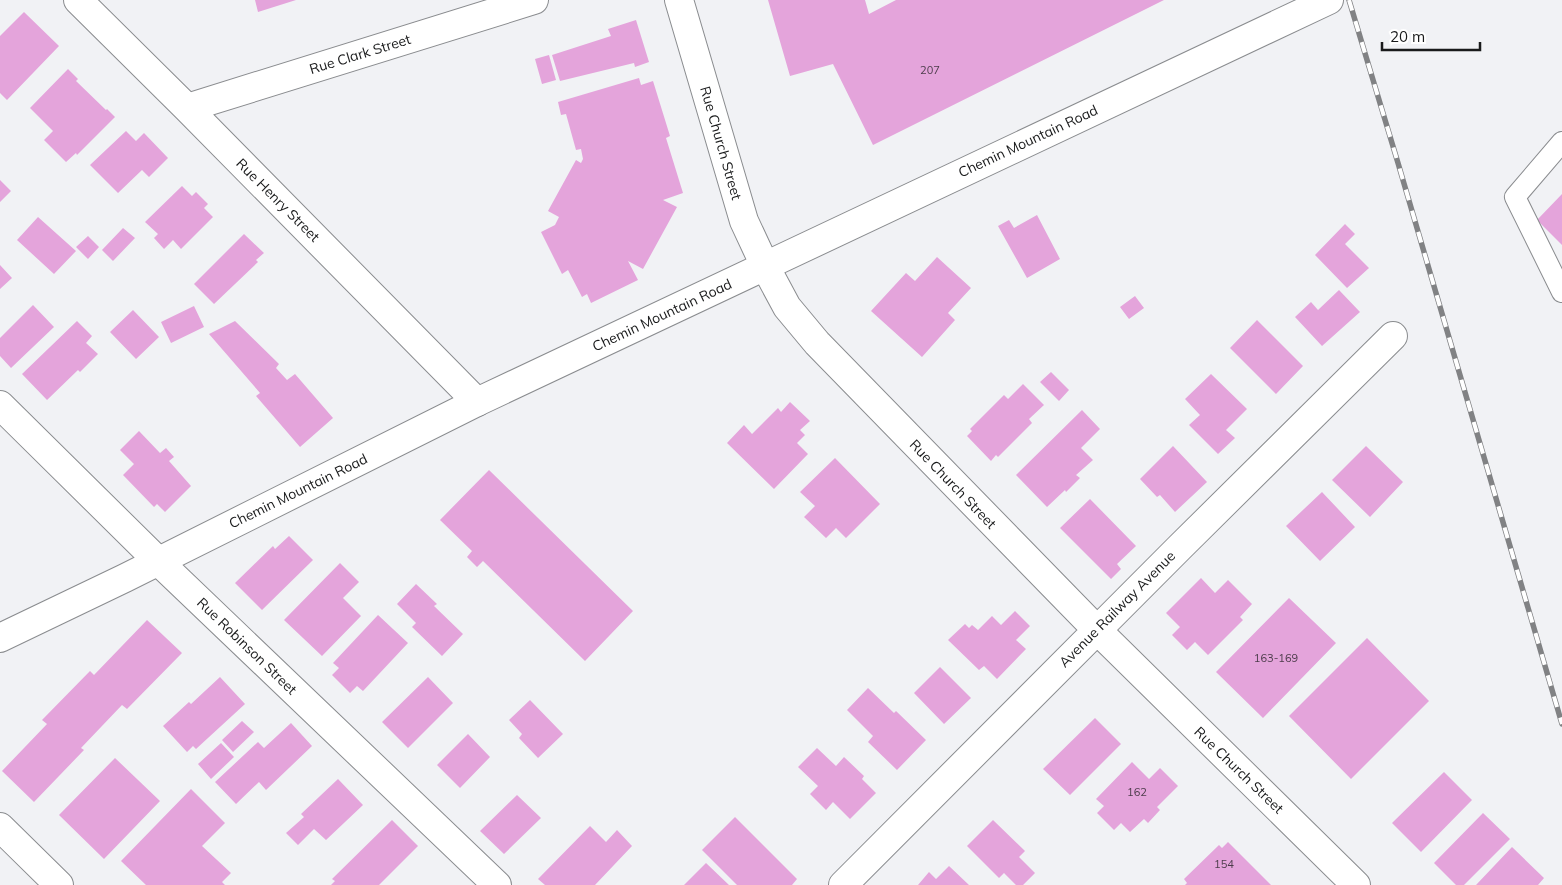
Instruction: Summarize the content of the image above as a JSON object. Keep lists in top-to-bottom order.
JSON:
{
  "streets": {
    "street": [
      "Rue Clark Street",
      "Chemin Mountain Road",
      "Rue Church Street",
      "Rue Henry Street",
      "Avenue Railway Avenue",
      "Rue Robinson Street"
    ]
  },
  "crossings": [
    ["Rue Clark Street", "Rue Henry Street"],
    ["Chemin Mountain Road", "Rue Church Street"],
    ["Chemin Mountain Road", "Rue Henry Street"],
    ["Chemin Mountain Road", "Rue Robinson Street"],
    ["Rue Church Street", "Avenue Railway Avenue"]
  ],
  "house_numbers": [
    "207",
    "163-169",
    "162",
    "154"
  ],
  "scale_bar": "20 m"
}
